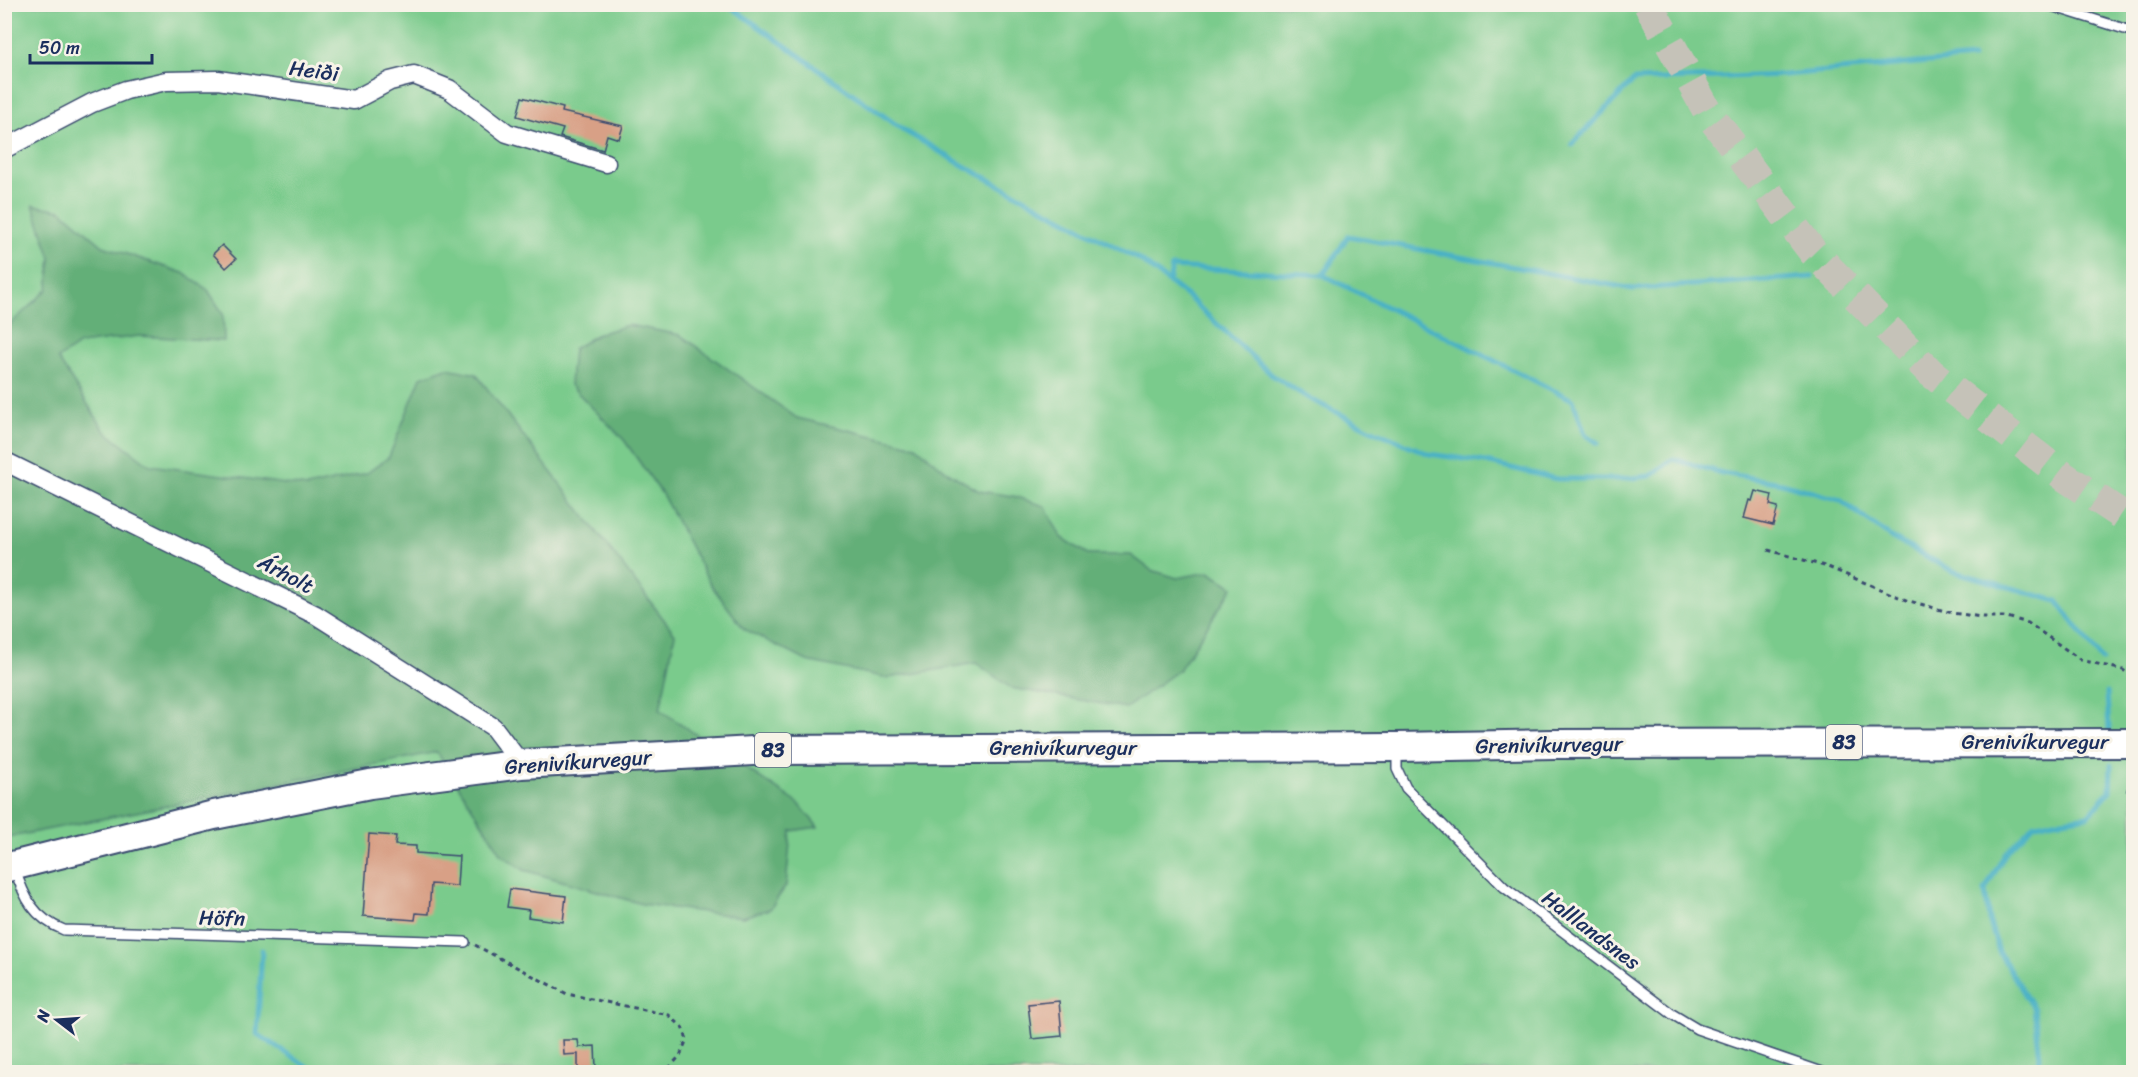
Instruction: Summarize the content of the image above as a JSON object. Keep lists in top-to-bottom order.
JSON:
{
  "streets": {
    "main road": ["83", "Grenivíkurvegur"],
    "street": ["Heiði", "Árholt"],
    "lane": ["Höfn", "Halllandsnes"]
  },
  "crossings": [
    ["Árholt", "Grenivíkurvegur"],
    ["Grenivíkurvegur", "Höfn"],
    ["Grenivíkurvegur", "Halllandsnes"]
  ],
  "scale_bar": "50 m",
  "north": "left"
}
